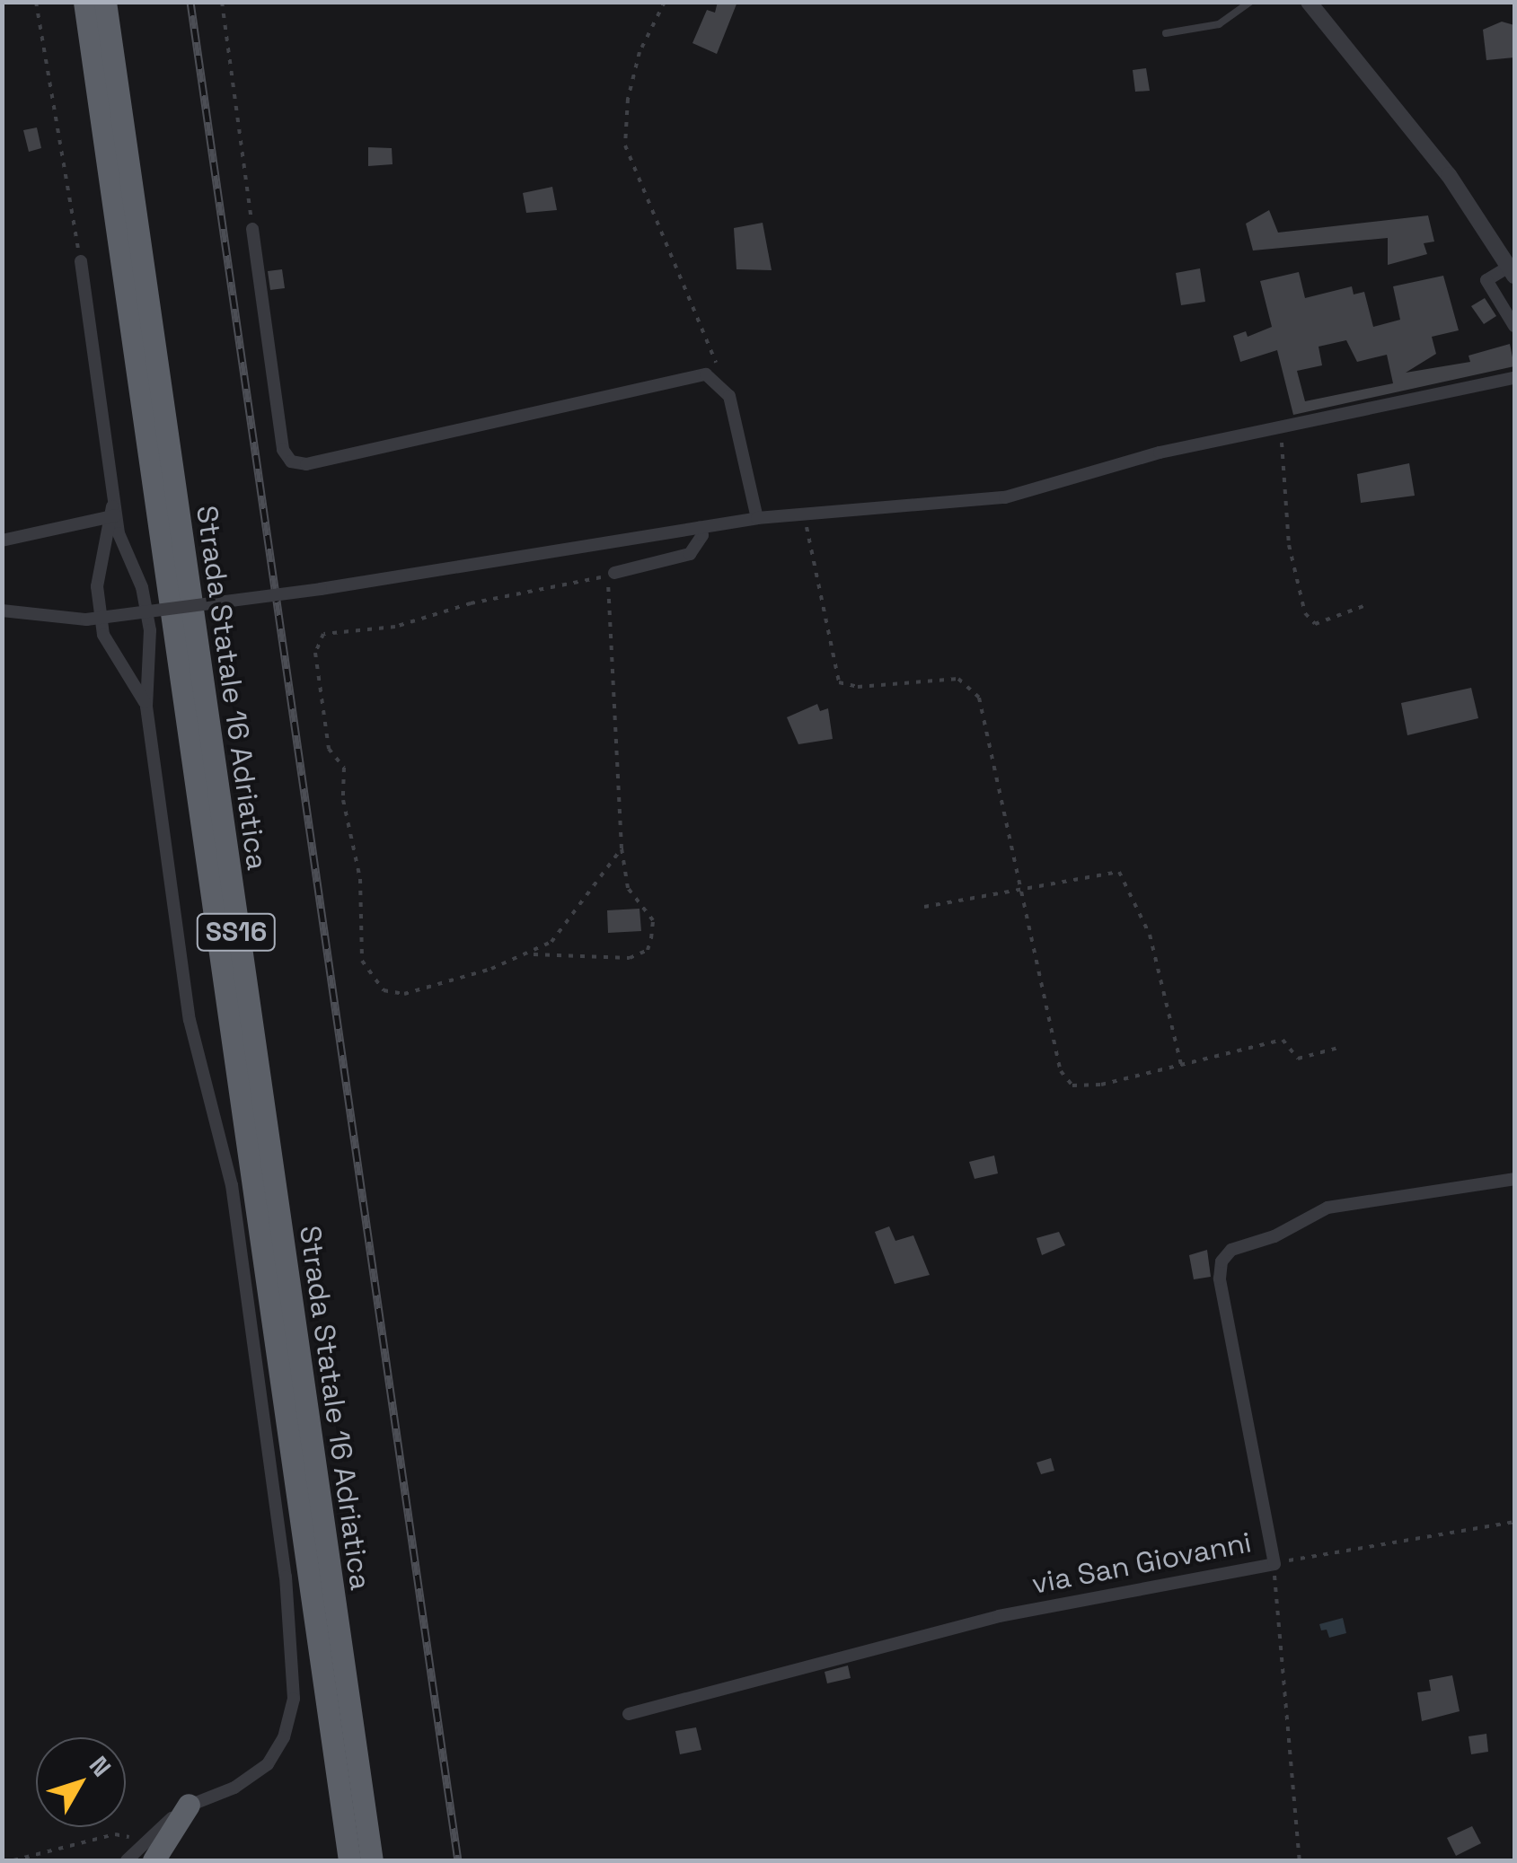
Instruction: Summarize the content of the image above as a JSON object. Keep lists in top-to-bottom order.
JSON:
{
  "streets": {
    "highway": ["Strada Statale 16 Adriatica", "SS16"],
    "street": ["via San Giovanni"]
  },
  "north": "top right"
}
